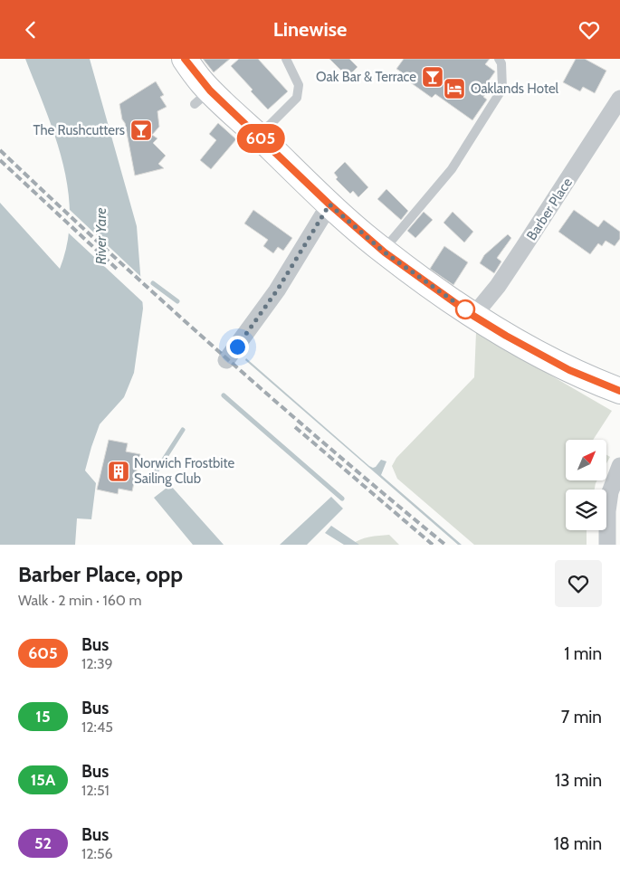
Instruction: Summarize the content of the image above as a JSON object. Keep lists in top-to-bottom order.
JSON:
{
  "streets": {
    "street": ["Barber Place"]
  },
  "water": ["River Yare"],
  "places": {
    "bar": ["Oak Bar & Terrace", "The Rushcutters"],
    "hotel": ["Oaklands Hotel"],
    "building": ["Norwich Frostbite Sailing Club"]
  },
  "lines": ["bus line 605"],
  "north": "top right",
  "page": {
    "header": "Linewise",
    "on_map": "605",
    "heading": ["Barber Place, opp", "Walk · 2 min · 160 m"],
    "list": [
      {
        "mark": "605",
        "name": "Bus",
        "note": "12:39",
        "value": "1 min"
      },
      {
        "mark": "15",
        "name": "Bus",
        "note": "12:45",
        "value": "7 min"
      },
      {
        "mark": "15A",
        "name": "Bus",
        "note": "12:51",
        "value": "13 min"
      },
      {
        "mark": "52",
        "name": "Bus",
        "note": "12:56",
        "value": "18 min"
      }
    ]
  }
}
